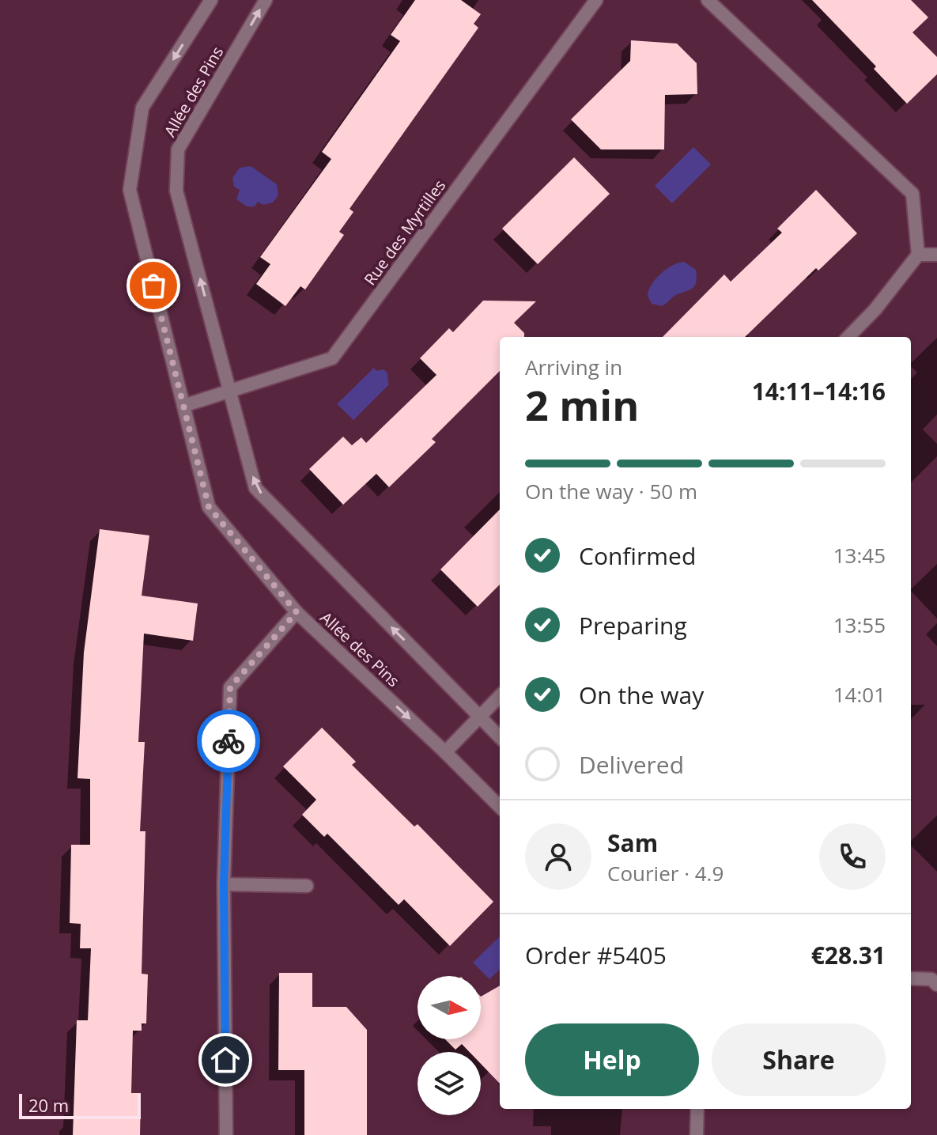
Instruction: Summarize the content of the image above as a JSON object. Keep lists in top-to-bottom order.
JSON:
{
  "streets": {
    "street": ["Allée des Pins", "Rue des Myrtilles"]
  },
  "crossings": [
    ["Allée des Pins", "Rue des Myrtilles"]
  ],
  "scale_bar": "20 m",
  "north": "right",
  "page": {
    "heading": ["2 min", "Arriving in", "14:11–14:16"],
    "panel": [
      "Sam",
      "Courier · 4.9",
      "Order #5405",
      "€28.31"
    ],
    "bar": "On the way · 50 m",
    "list": [
      ["Confirmed", "13:45"],
      ["Preparing", "13:55"],
      ["On the way", "14:01"],
      "Delivered"
    ],
    "buttons": ["Help", "Share"],
    "scale": "20 m"
  }
}
